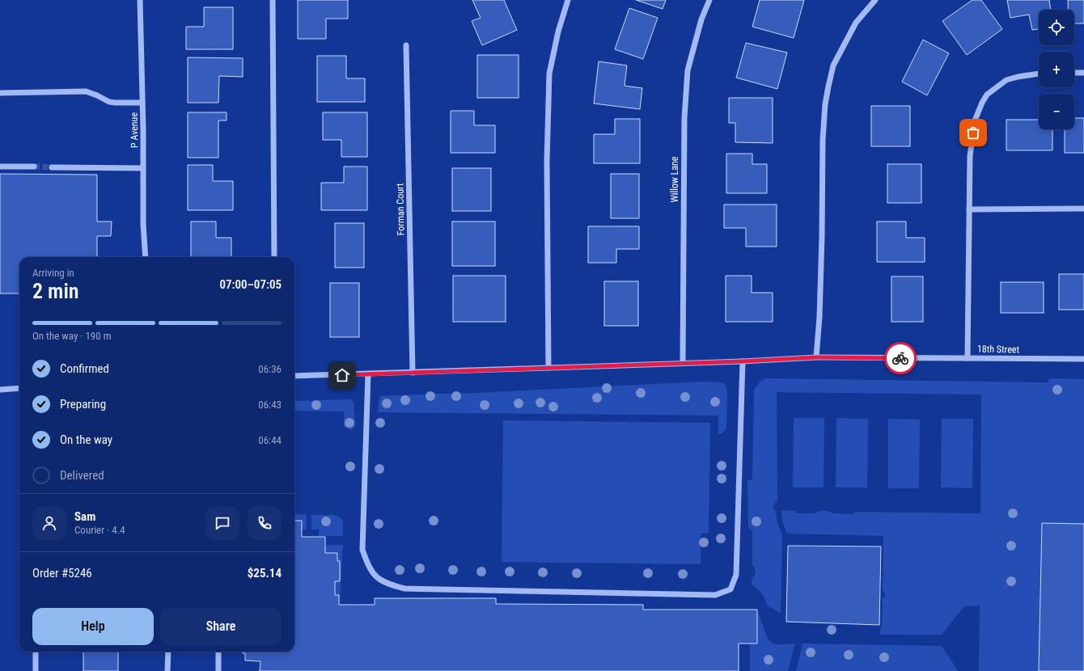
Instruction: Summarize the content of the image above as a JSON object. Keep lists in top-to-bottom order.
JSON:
{
  "streets": {
    "street": [
      "P Avenue",
      "Willow Lane",
      "Forman Court",
      "18th Street"
    ]
  },
  "crossings": [
    ["Willow Lane", "18th Street"],
    ["Forman Court", "18th Street"]
  ],
  "page": {
    "map_buttons": ["+", "−"],
    "heading": ["2 min", "Arriving in", "07:00–07:05"],
    "panel": [
      "Sam",
      "Courier · 4.4",
      "Order #5246",
      "$25.14"
    ],
    "bar": "On the way · 190 m",
    "list": [
      ["Confirmed", "06:36"],
      ["Preparing", "06:43"],
      ["On the way", "06:44"],
      "Delivered"
    ],
    "buttons": ["Help", "Share"]
  }
}
